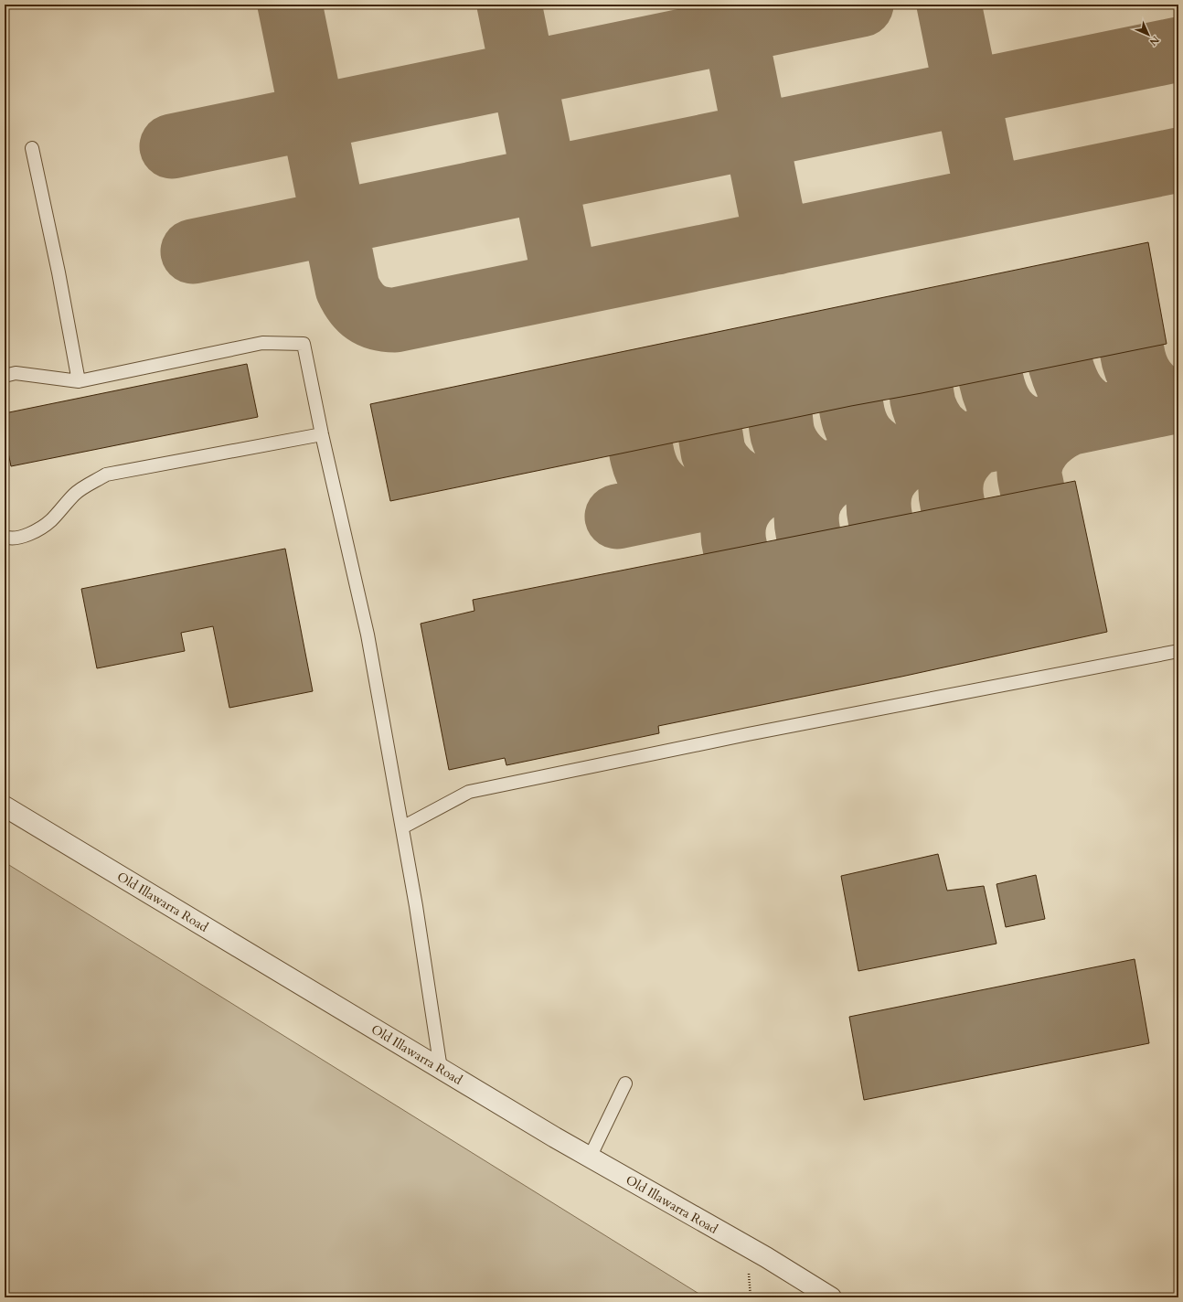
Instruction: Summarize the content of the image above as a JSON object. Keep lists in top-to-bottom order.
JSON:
{
  "streets": {
    "street": ["Old Illawarra Road"]
  },
  "north": "bottom right"
}
